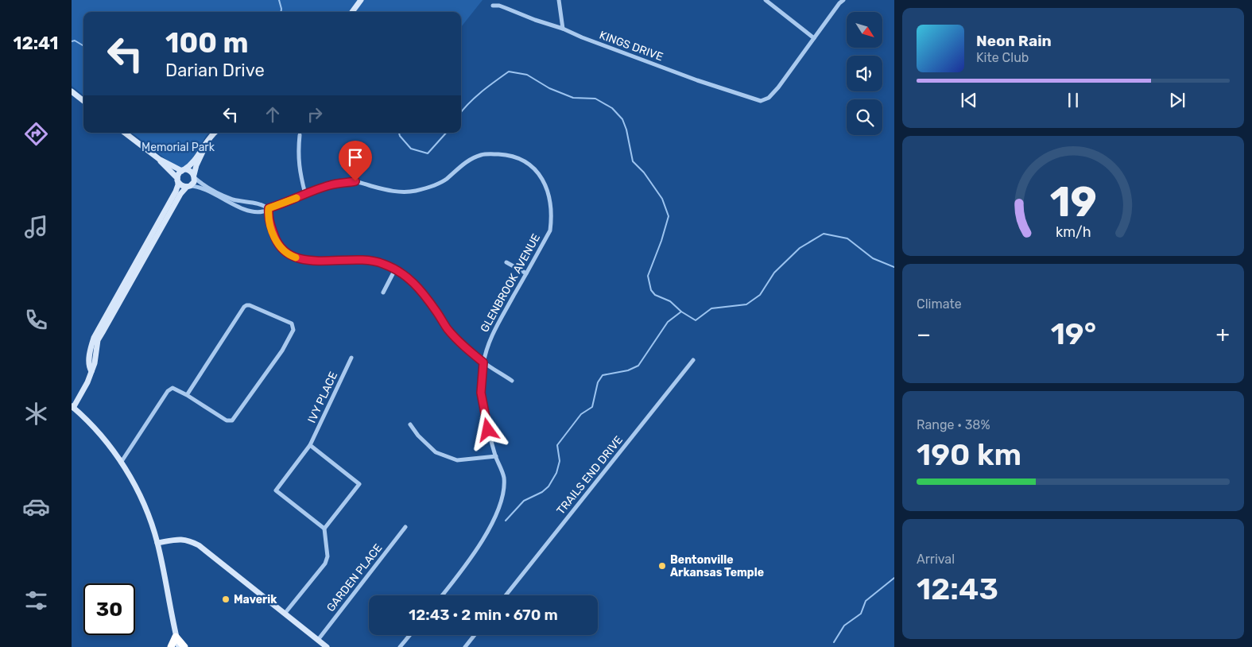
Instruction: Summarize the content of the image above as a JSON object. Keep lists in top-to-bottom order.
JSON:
{
  "streets": {
    "street": [
      "KINGS DRIVE",
      "GLENBROOK AVENUE",
      "IVY PLACE",
      "TRAILS END DRIVE",
      "GARDEN PLACE"
    ]
  },
  "parks": ["Memorial Park"],
  "places": ["Bentonville Arkansas Temple", "Maverik"],
  "north": "bottom right",
  "page": {
    "tabs": "12:41",
    "turn": ["100 m", "Darian Drive"],
    "song": ["Neon Rain", "Kite Club"],
    "tile": [
      "Climate",
      ["Range · 38%", "190 km"],
      ["Arrival", "12:43"]
    ],
    "heat": ["−", "19°", "+"],
    "limit": "30",
    "trip": "12:43 · 2 min · 670 m",
    "gauge": ["19", "km/h"]
  }
}
